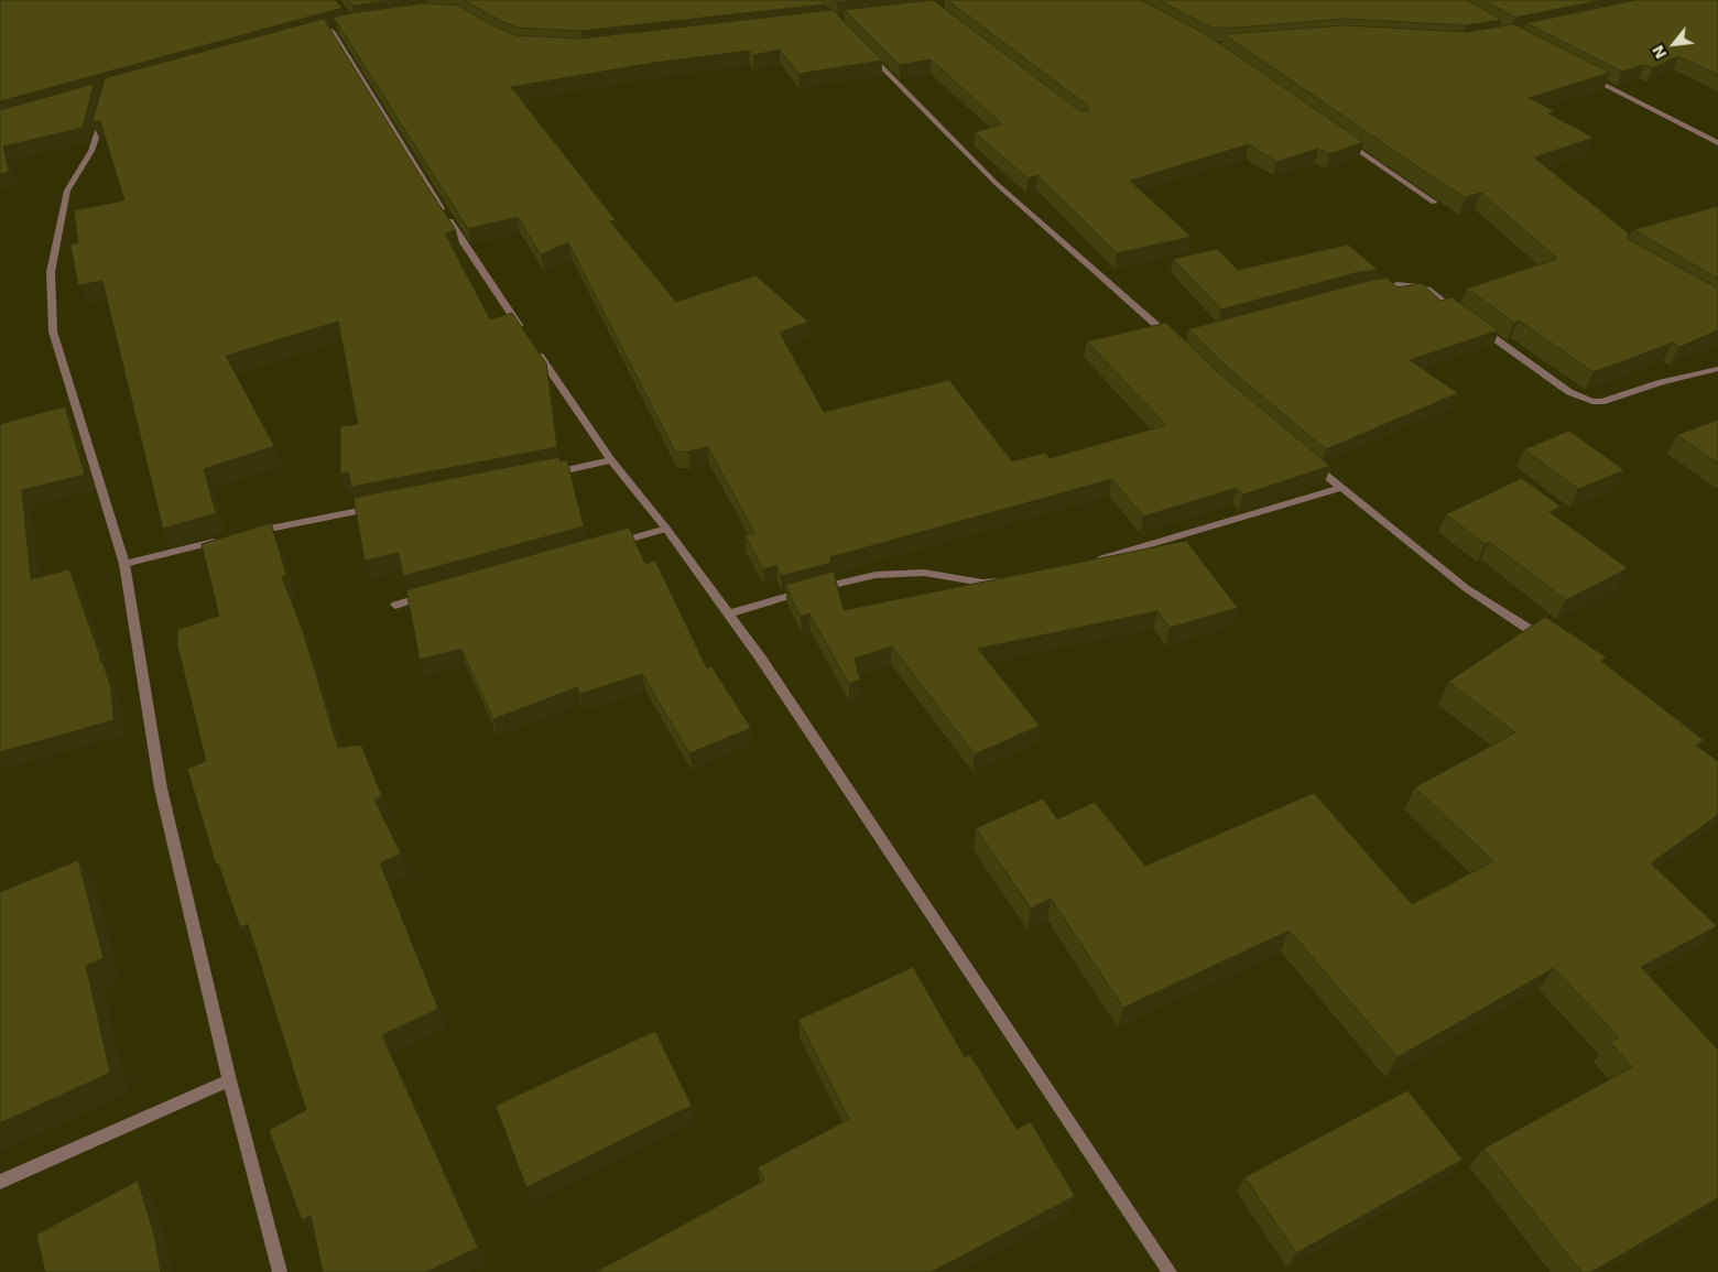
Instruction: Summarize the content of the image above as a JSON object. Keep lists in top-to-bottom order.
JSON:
{
  "north": "bottom left"
}
